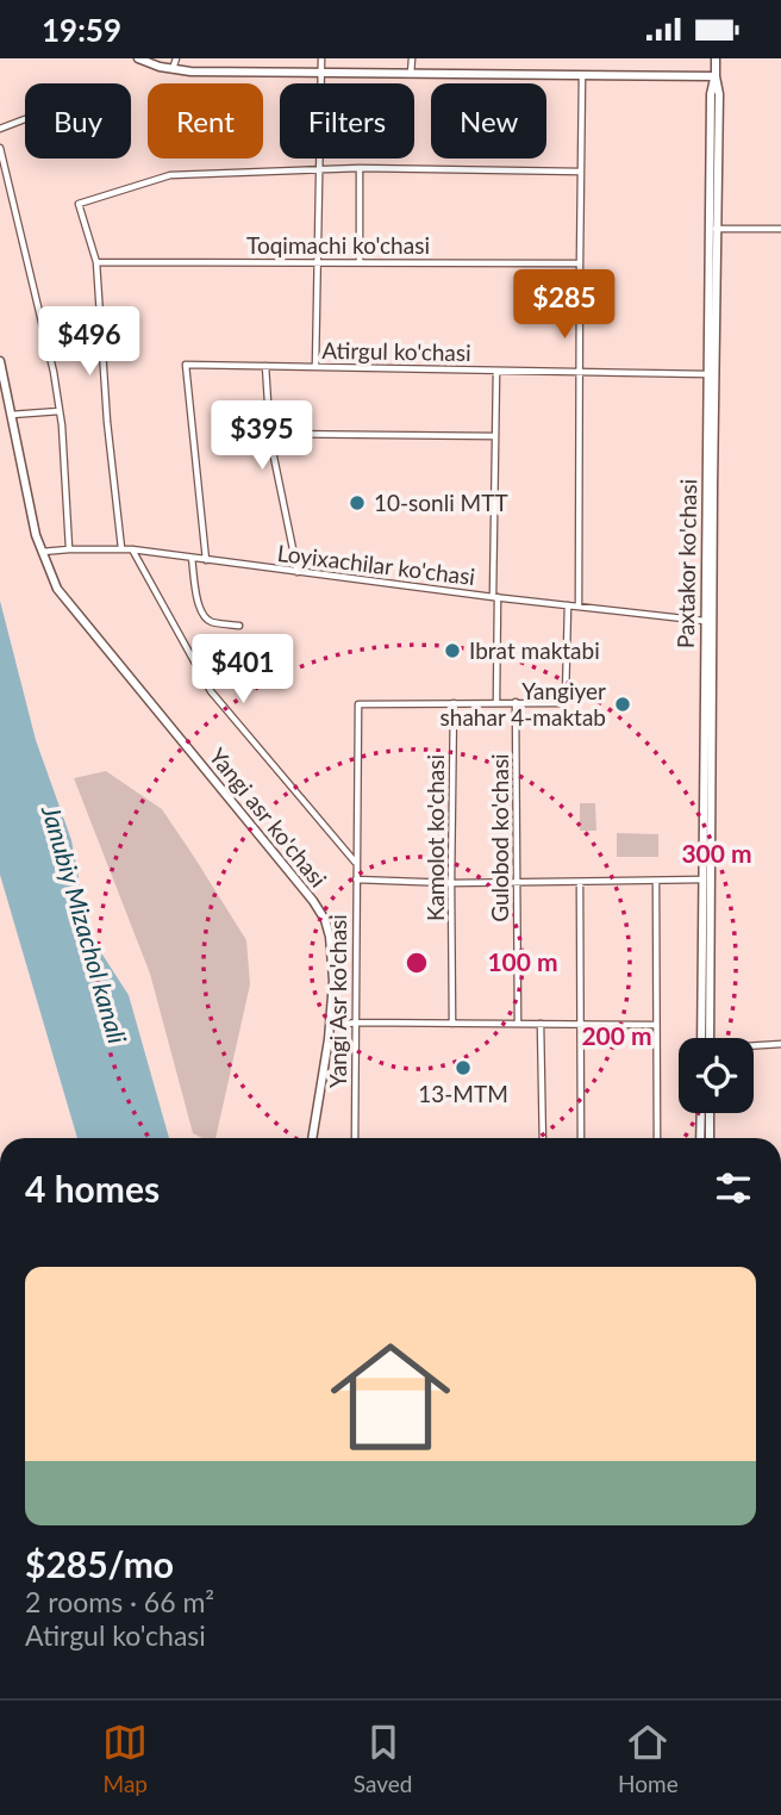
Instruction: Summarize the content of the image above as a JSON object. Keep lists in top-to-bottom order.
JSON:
{
  "streets": {
    "main road": ["Paxtakor ko'chasi", "Yangi asr ko'chasi"],
    "street": [
      "Toqimachi ko'chasi",
      "Atirgul ko'chasi",
      "Loyixachilar ko'chasi",
      "Kamolot ko'chasi",
      "Gulobod ko'chasi",
      "Yangi Asr ko'chasi"
    ]
  },
  "crossings": [
    ["Atirgul ko'chasi", "Paxtakor ko'chasi"],
    ["Atirgul ko'chasi", "Loyixachilar ko'chasi"],
    ["Paxtakor ko'chasi", "Loyixachilar ko'chasi"],
    ["Loyixachilar ko'chasi", "Yangi asr ko'chasi"],
    ["Kamolot ko'chasi", "Yangi Asr ko'chasi"]
  ],
  "water": ["Janubiy Mizachol kanali"],
  "places": [
    "10-sonli MTT",
    "Ibrat maktabi",
    "Yangiyer shahar 4-maktab",
    "13-MTM"
  ],
  "page": {
    "status": "19:59",
    "chip": [
      "Buy",
      "Rent",
      "Filters",
      "New"
    ],
    "price": [
      "$285",
      "$496",
      "$395",
      "$401"
    ],
    "heading": "4 homes",
    "list": [
      {
        "name": "$285/mo",
        "note": "2 rooms · 66 m² · Atirgul ko'chasi"
      }
    ],
    "tabs": ["Map", "Saved", "Home"]
  },
  "rings": ["300 m", "100 m", "200 m"]
}
